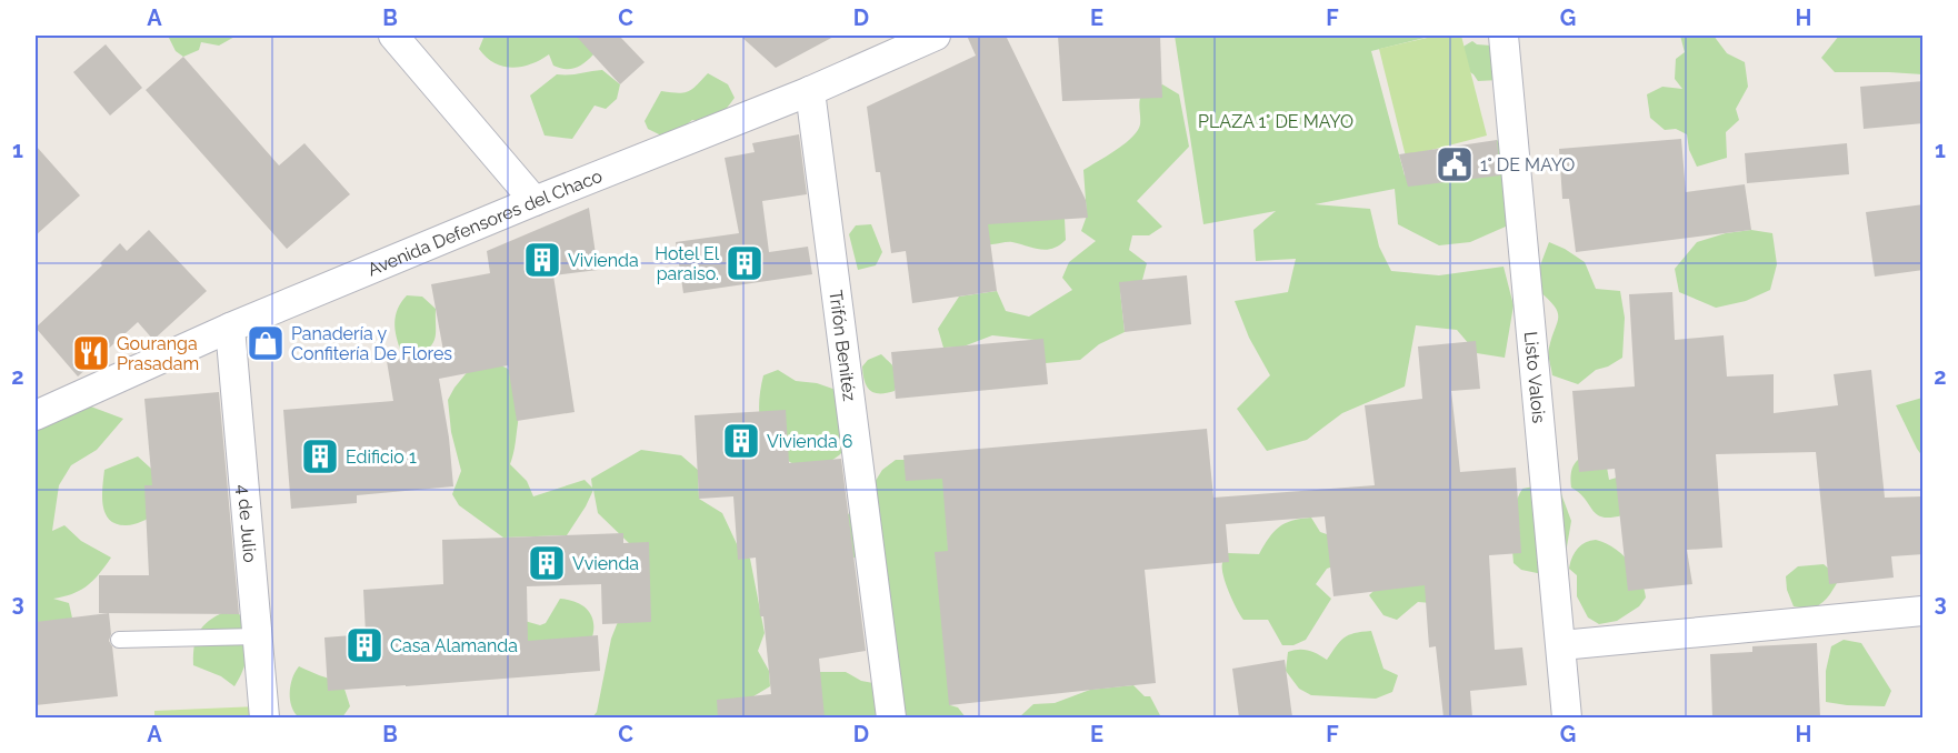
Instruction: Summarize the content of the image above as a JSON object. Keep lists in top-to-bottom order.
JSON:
{
  "streets": {
    "street": [
      "Avenida Defensores del Chaco",
      "Trifón Benitéz",
      "Listo Valois",
      "4 de Julio"
    ]
  },
  "crossings": [
    ["Avenida Defensores del Chaco", "Trifón Benitéz"],
    ["Avenida Defensores del Chaco", "4 de Julio"]
  ],
  "parks": ["PLAZA 1° DE MAYO"],
  "places": {
    "public building": ["1° DE MAYO"],
    "building": [
      "Vivienda",
      "Hotel El paraiso.",
      "Vivienda 6",
      "Edificio 1",
      "Vvienda",
      "Casa Alamanda"
    ],
    "shop": ["Panadería y Confitería De Flores"],
    "restaurant": ["Gouranga Prasadam"]
  },
  "grid": {
    "columns": [
      "A",
      "B",
      "C",
      "D",
      "E",
      "F",
      "G",
      "H"
    ],
    "rows": ["1", "2", "3"]
  }
}
